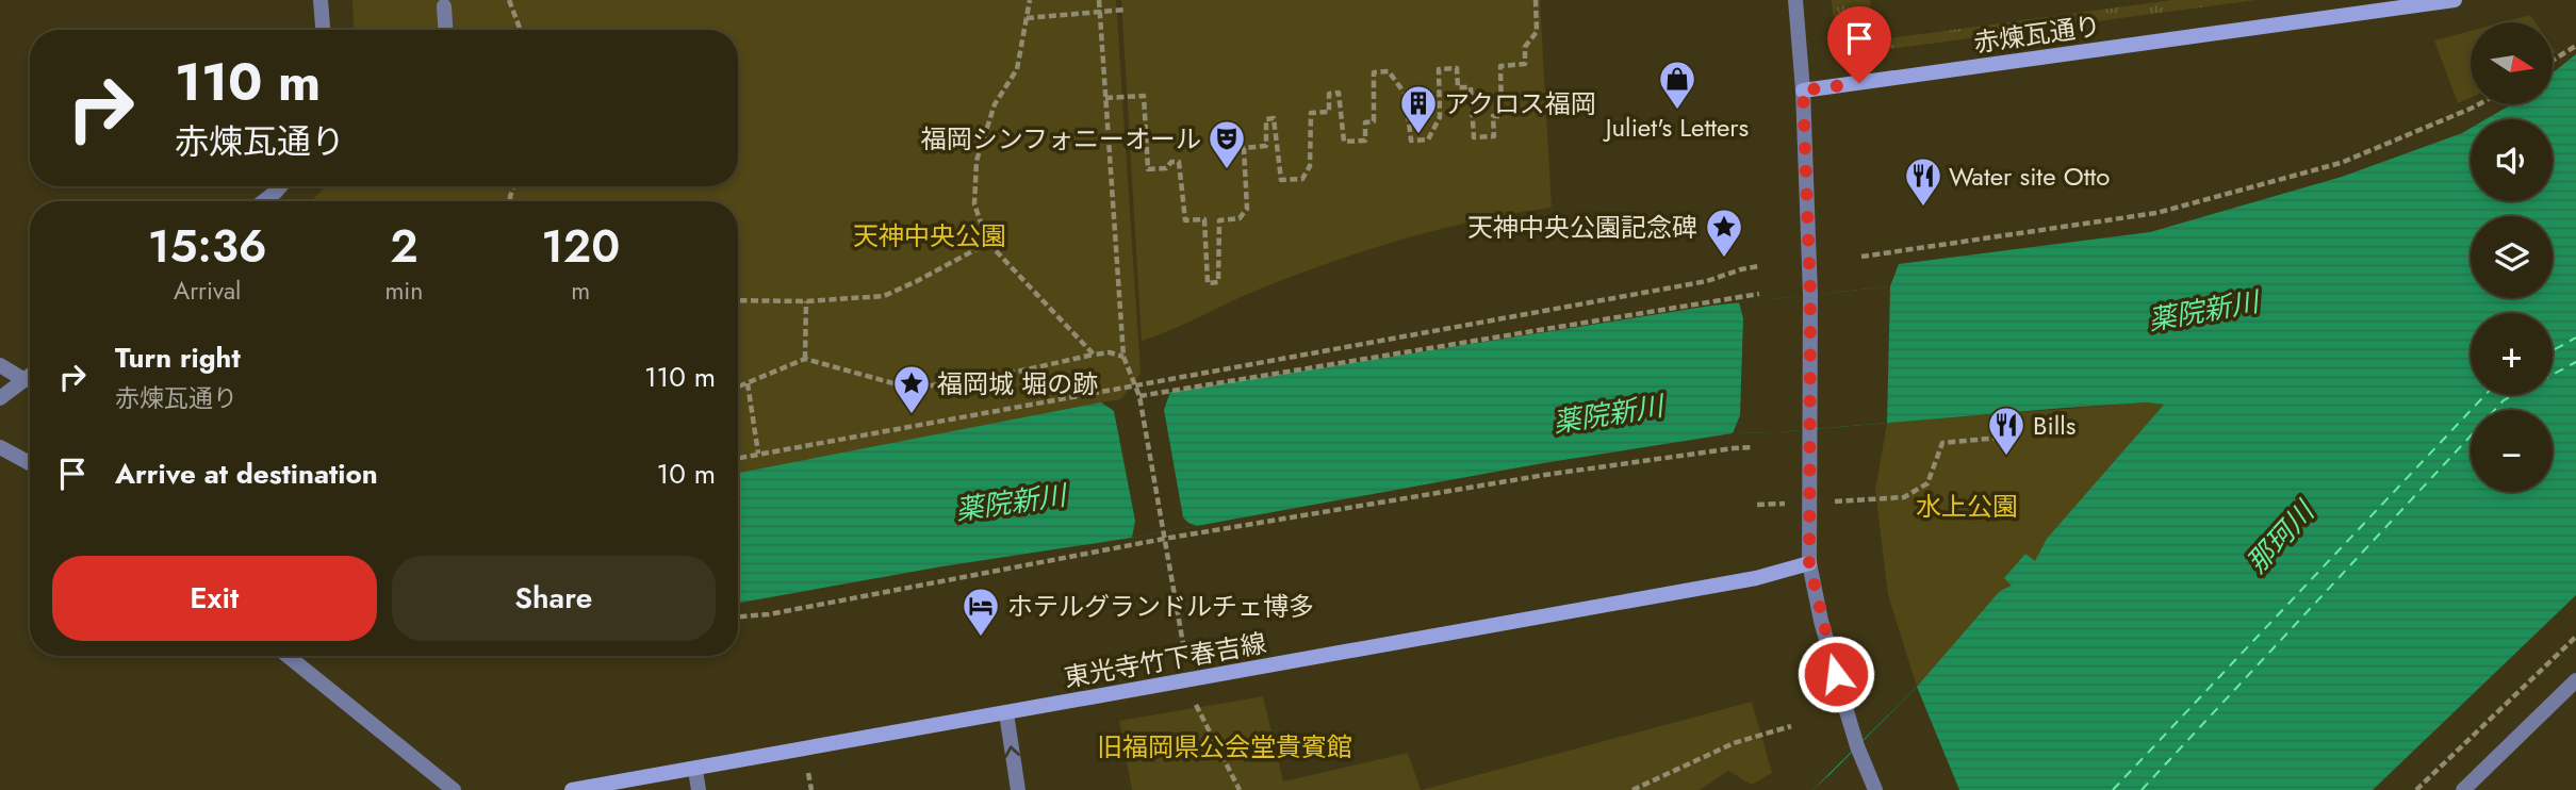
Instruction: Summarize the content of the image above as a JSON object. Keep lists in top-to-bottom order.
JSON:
{
  "streets": {
    "main road": ["赤煉瓦通り", "東光寺竹下春吉線"]
  },
  "water": ["薬院新川", "那珂川"],
  "parks": ["天神中央公園", "水上公園", "旧福岡県公会堂貴賓館"],
  "places": {
    "shop": ["Juliet's Letters"],
    "building": ["アクロス福岡"],
    "theatre": ["福岡シンフォニーオール"],
    "restaurant": ["Water site Otto", "Bills"],
    "place": ["天神中央公園記念碑", "福岡城 堀の跡"],
    "hotel": ["ホテルグランドルチェ博多"]
  },
  "north": "right",
  "page": {
    "map_buttons": ["+", "−"],
    "turn": ["110 m", "赤煉瓦通り"],
    "eta": [
      "15:36",
      "Arrival",
      "2",
      "min",
      "120",
      "m"
    ],
    "list": [
      {
        "name": "Turn right",
        "note": "赤煉瓦通り",
        "value": "110 m"
      },
      {
        "name": "Arrive at destination",
        "value": "10 m"
      }
    ],
    "buttons": ["Exit", "Share"]
  }
}
